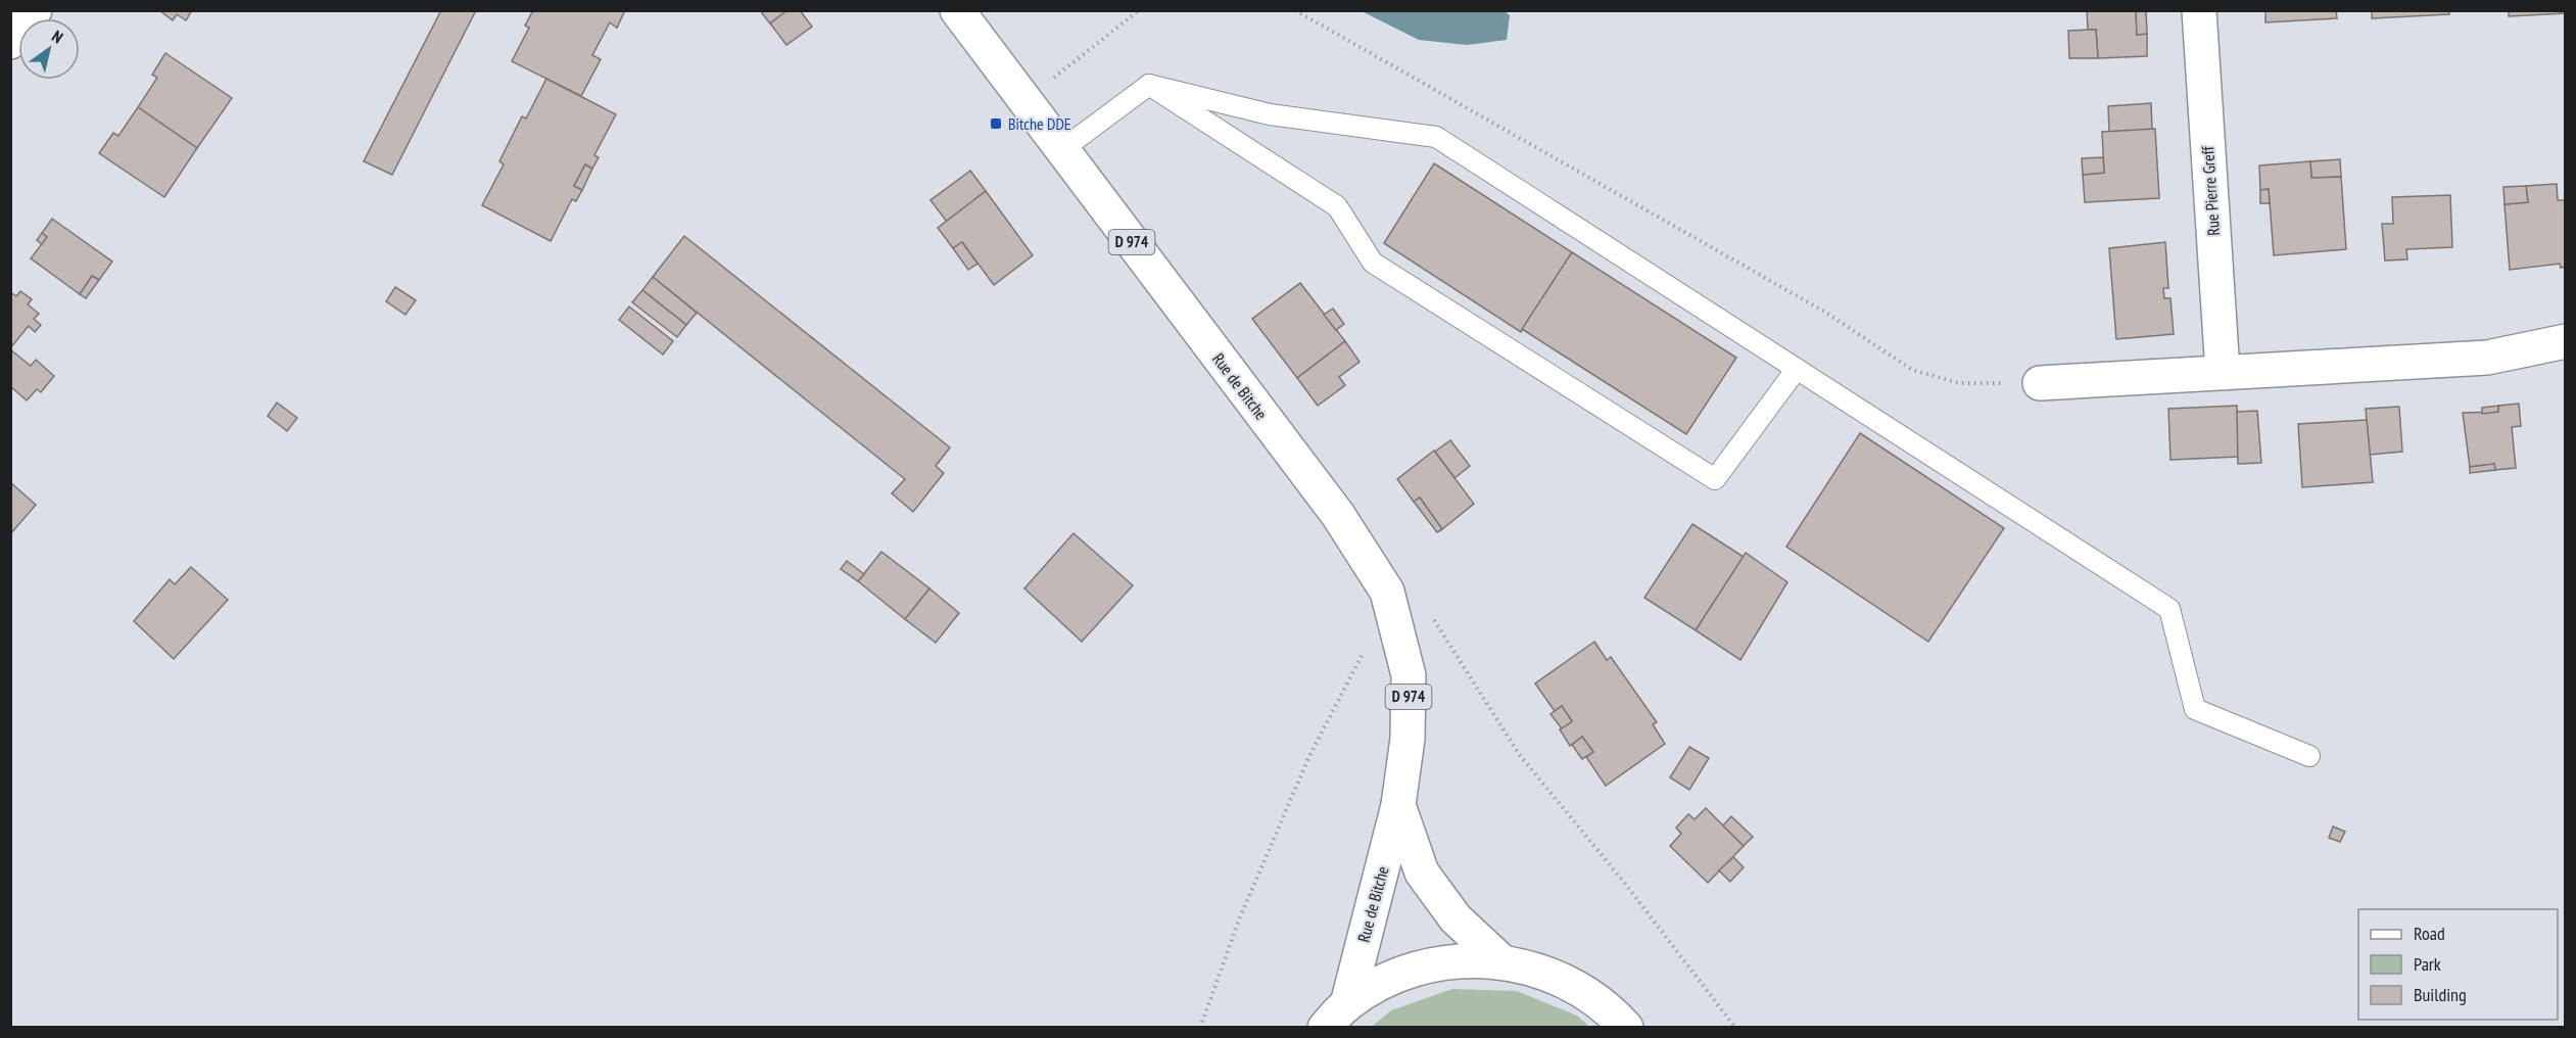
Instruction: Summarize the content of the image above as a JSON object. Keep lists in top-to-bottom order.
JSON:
{
  "streets": {
    "main road": ["Rue Pierre Greff", "D 974", "Rue de Bitche"]
  },
  "places": {
    "transit": ["Bitche DDE"]
  },
  "legend": ["Road", "Park", "Building"],
  "north": "top right"
}
